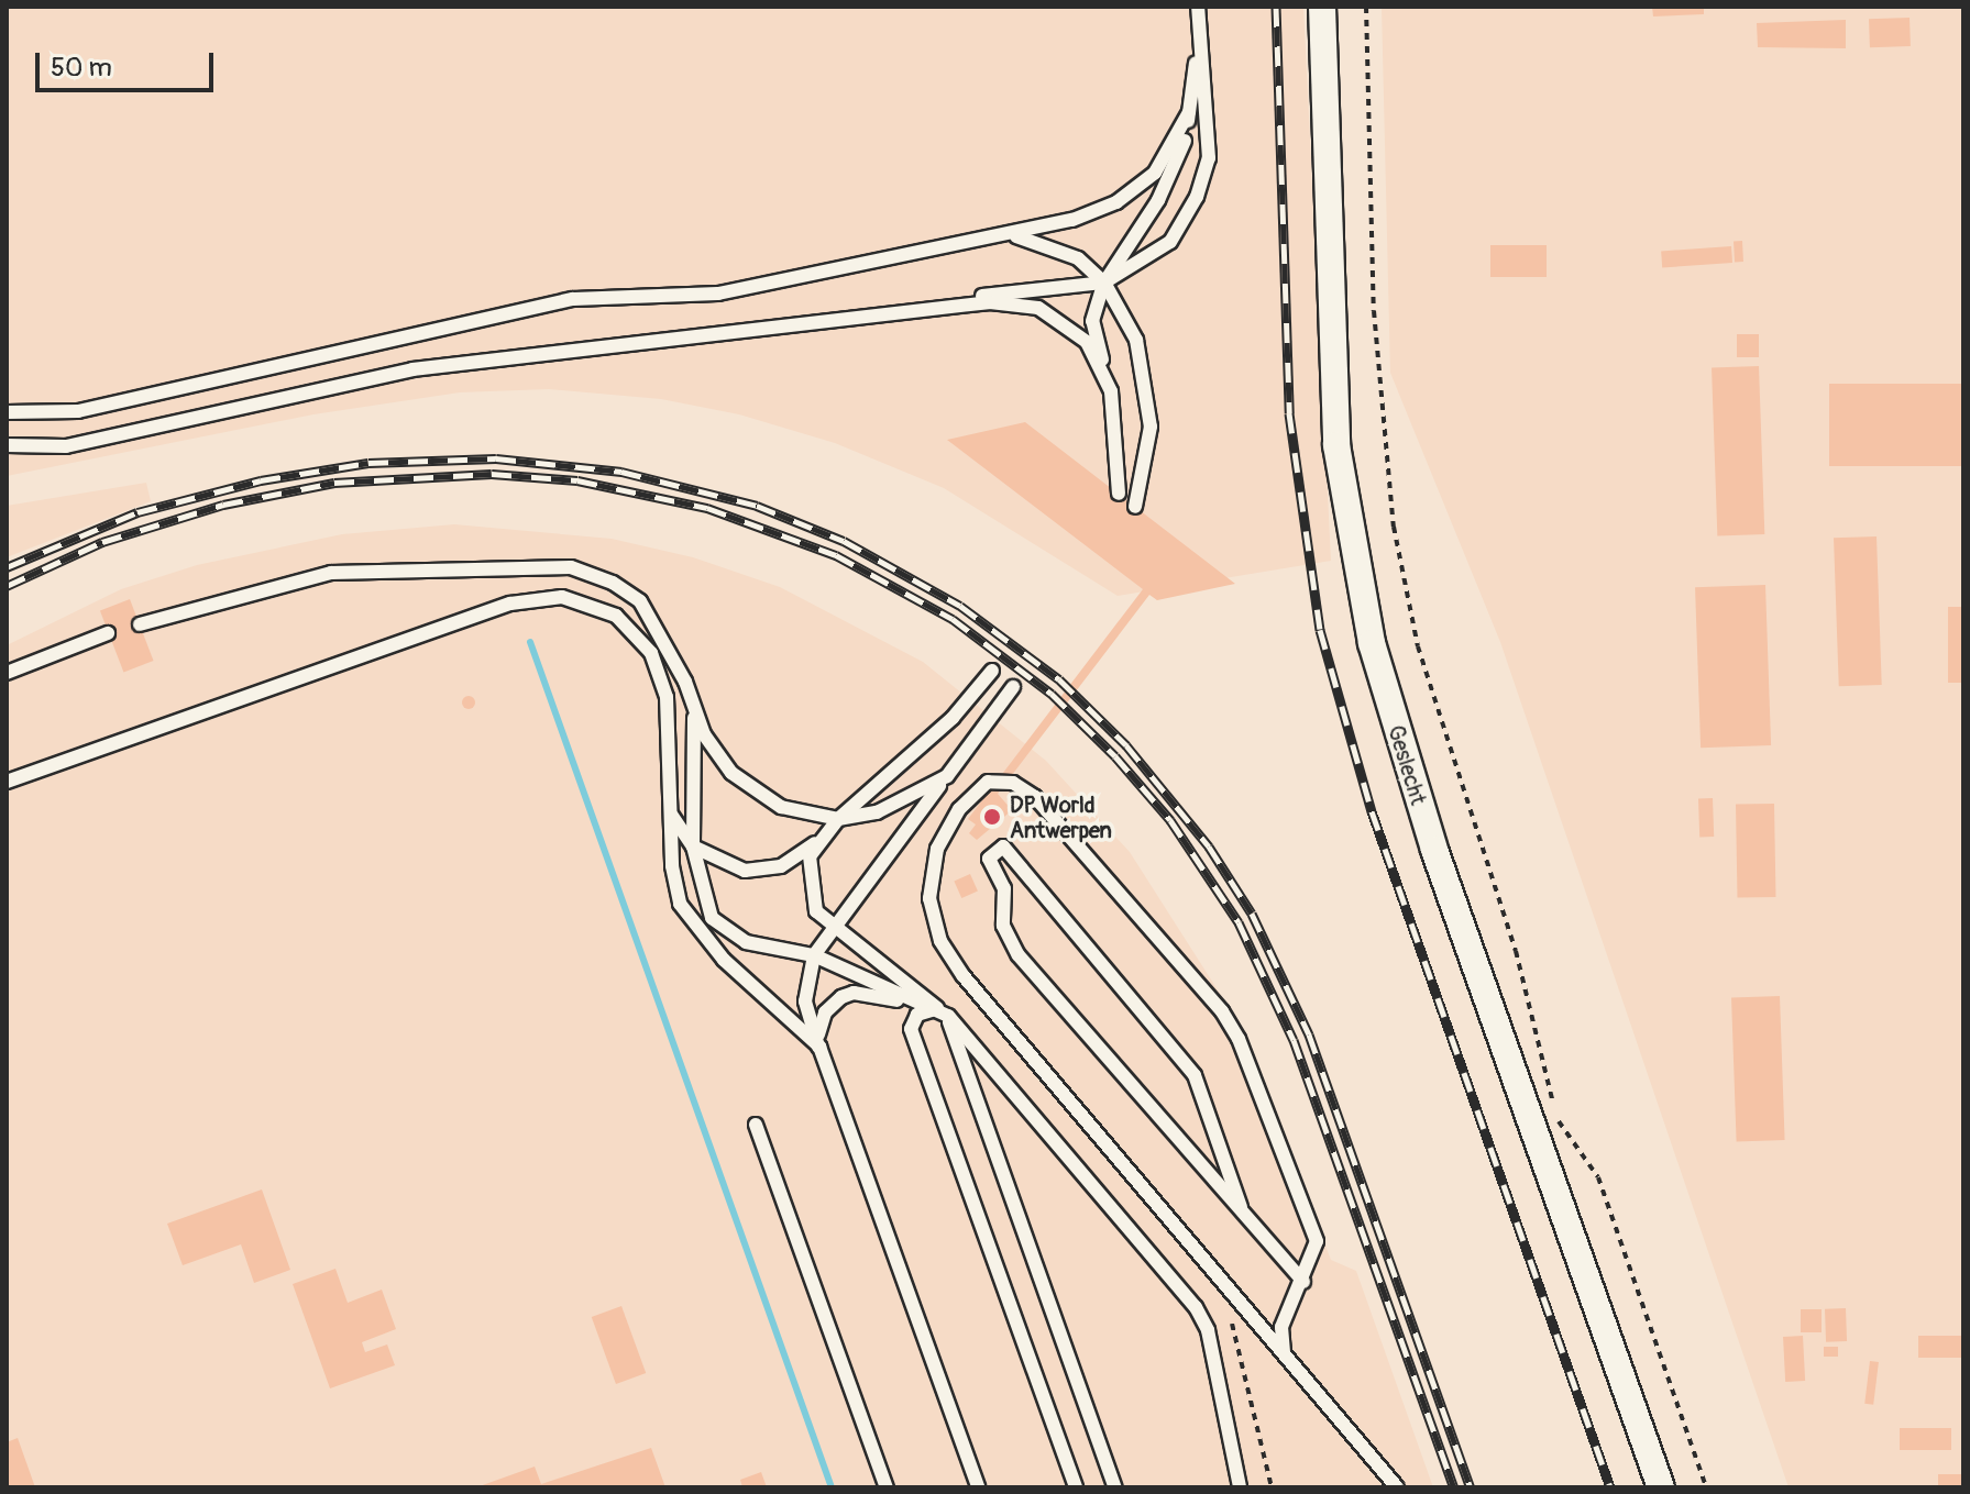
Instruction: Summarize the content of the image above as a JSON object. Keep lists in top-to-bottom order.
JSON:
{
  "streets": {
    "street": ["Geslecht"]
  },
  "places": ["DP World Antwerpen"],
  "scale_bar": "50 m"
}
